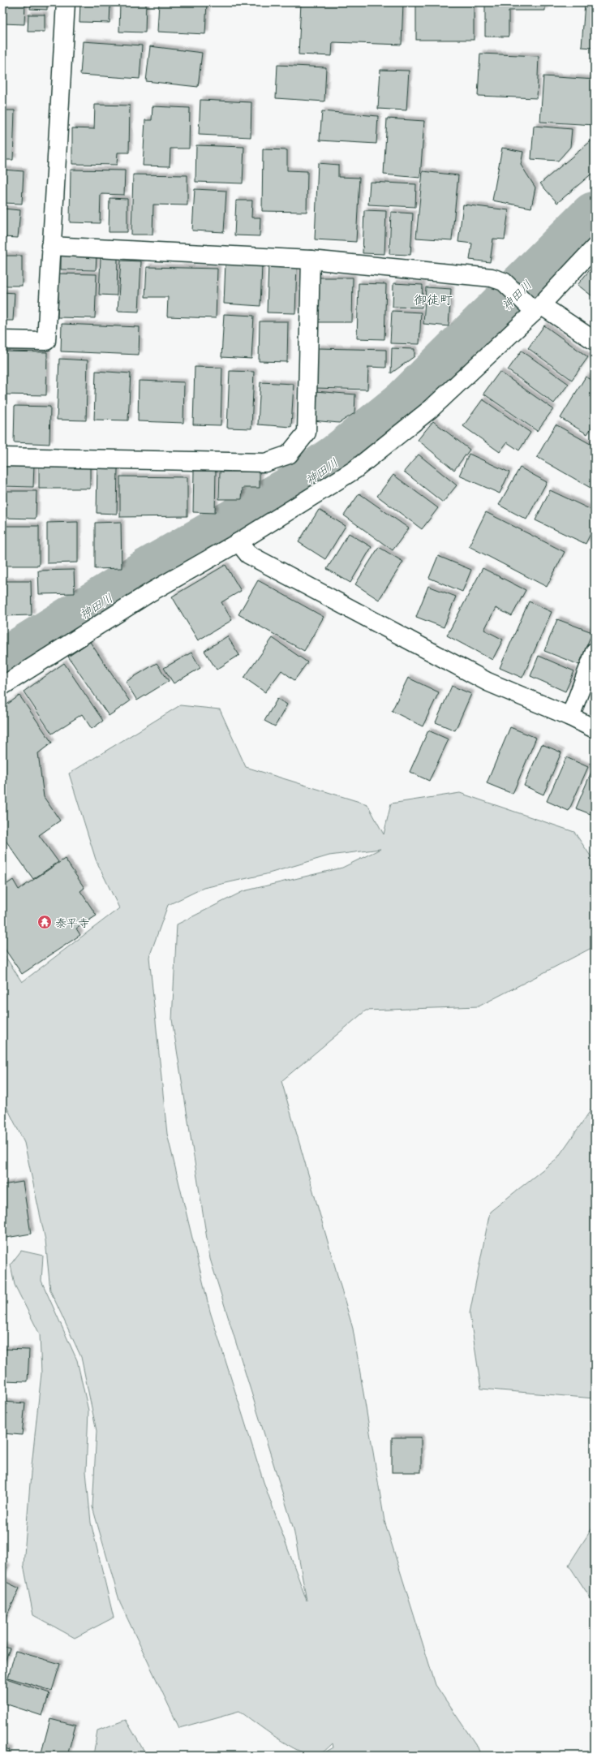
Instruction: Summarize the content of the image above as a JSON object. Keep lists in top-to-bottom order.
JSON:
{
  "districts": ["御徒町"],
  "water": ["神田川"],
  "places": {
    "temple": ["泰平寺"]
  }
}
